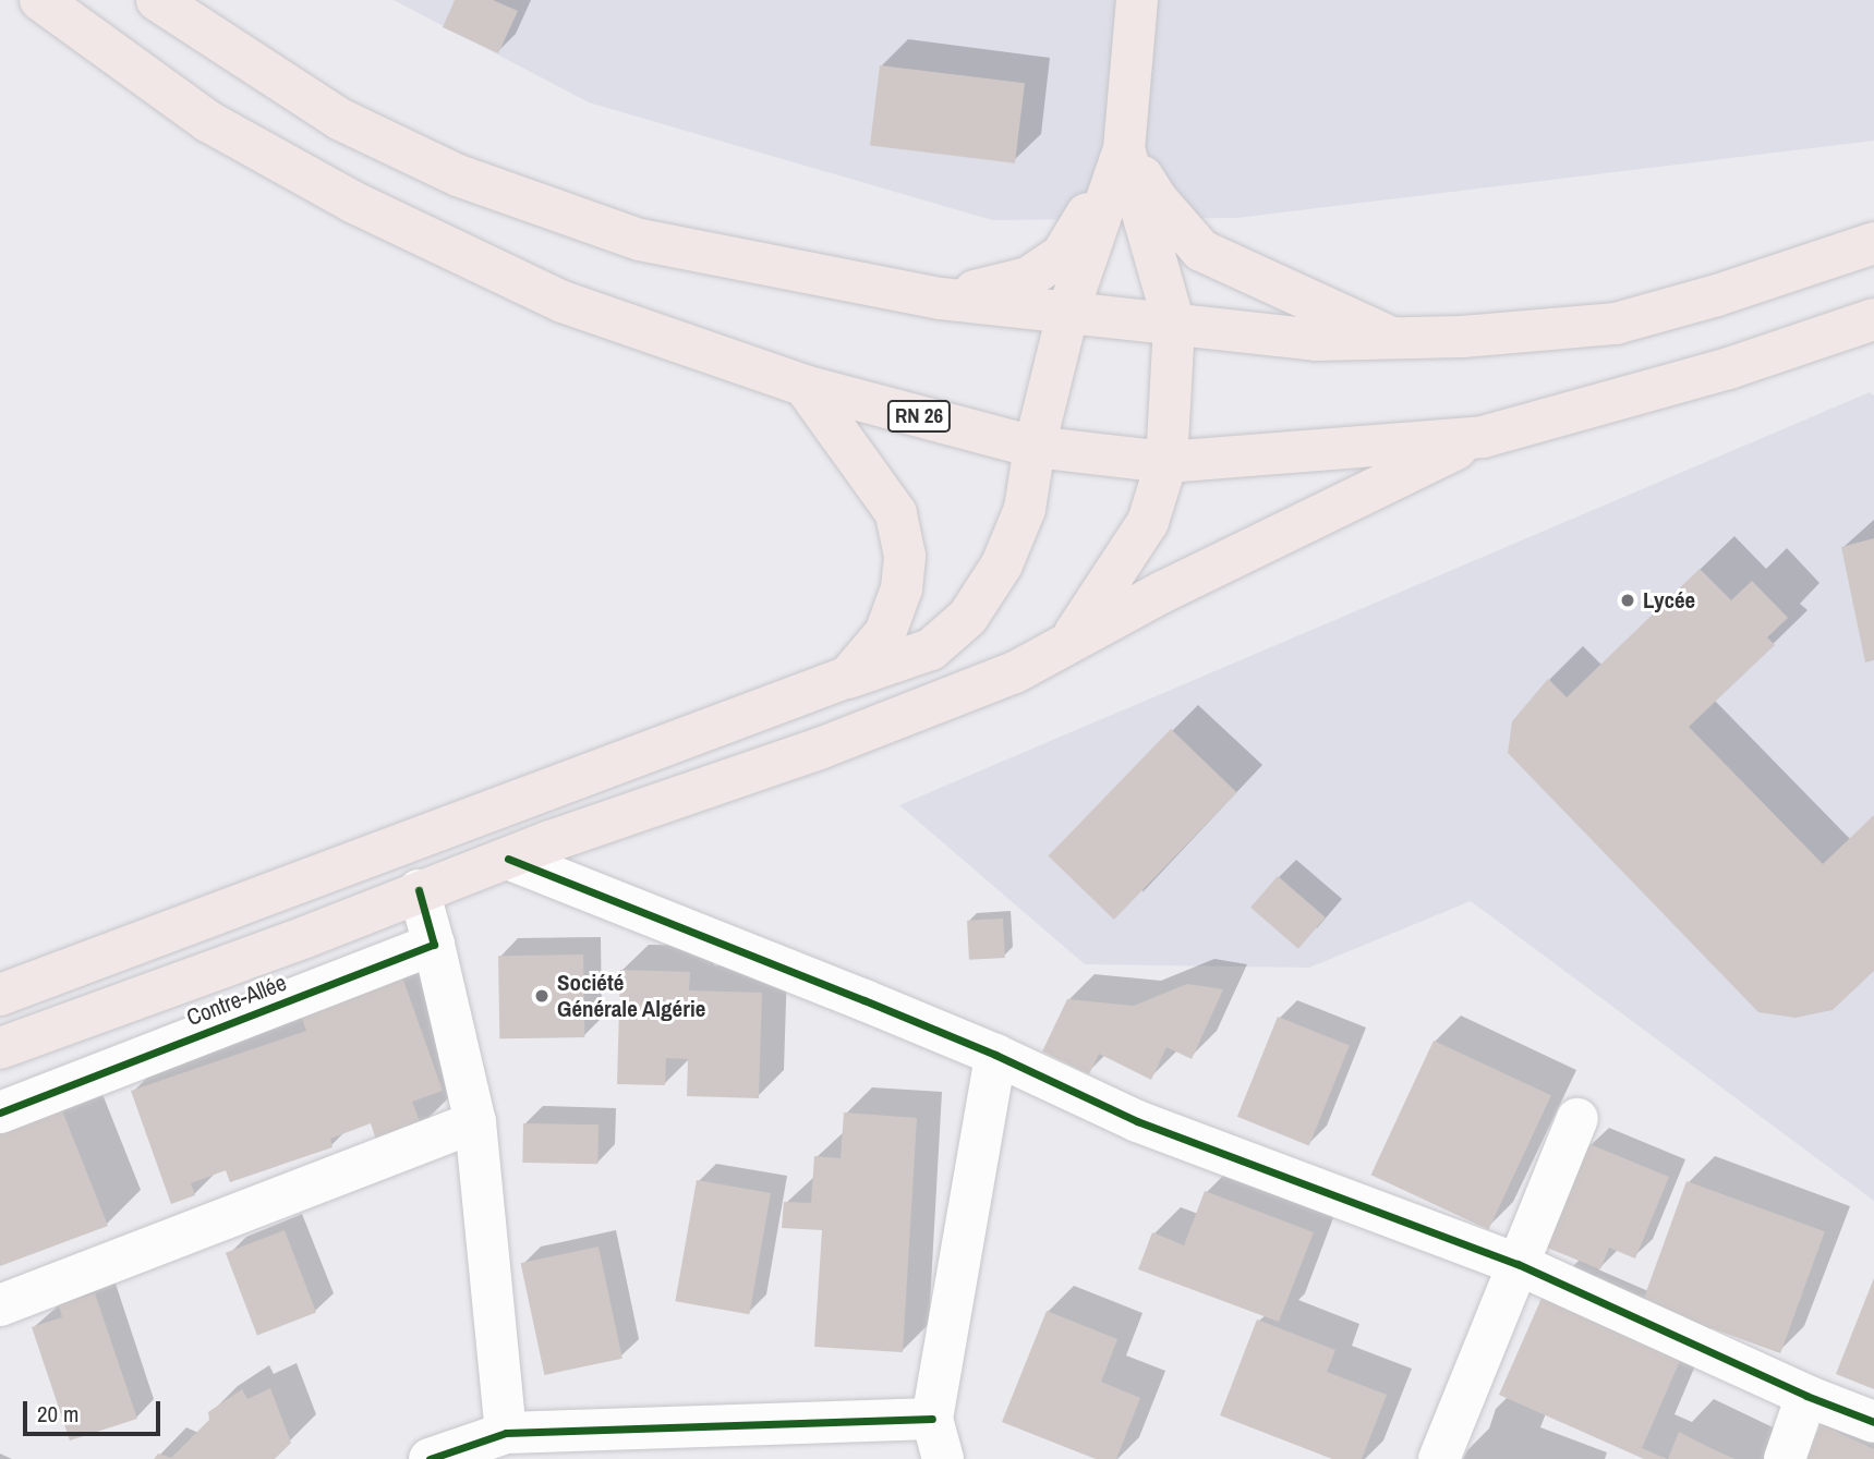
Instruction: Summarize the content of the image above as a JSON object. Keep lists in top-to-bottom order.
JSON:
{
  "streets": {
    "main road": ["RN 26"],
    "street": ["Contre-Allée"]
  },
  "places": ["Lycée", "Société Générale Algérie"],
  "scale_bar": "20 m"
}
